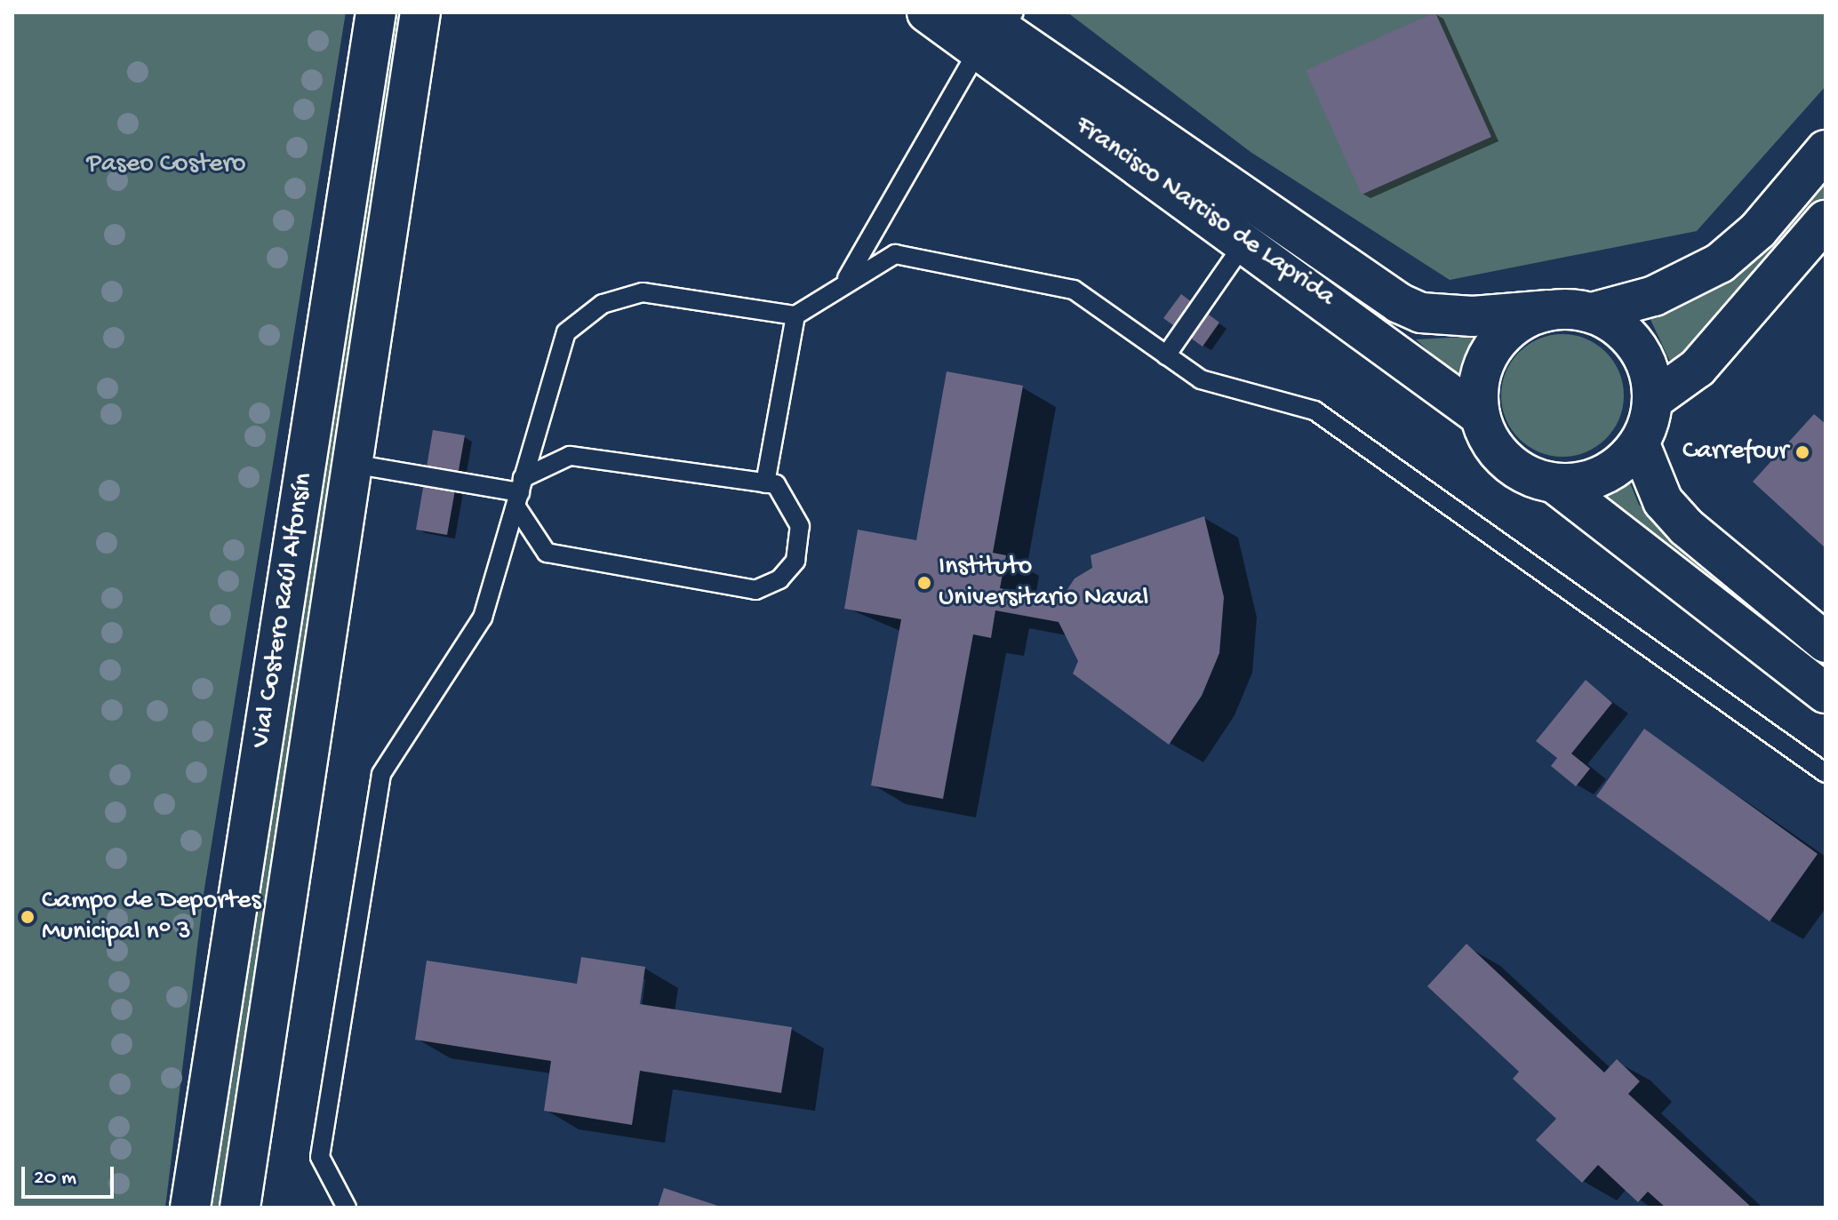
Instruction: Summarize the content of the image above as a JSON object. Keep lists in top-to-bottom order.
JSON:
{
  "streets": {
    "street": ["Francisco Narciso de Laprida", "Vial Costero Raúl Alfonsín"]
  },
  "parks": ["Paseo Costero"],
  "places": ["Carrefour", "Instituto Universitario Naval", "Campo de Deportes Municipal n° 3"],
  "scale_bar": "20 m"
}
